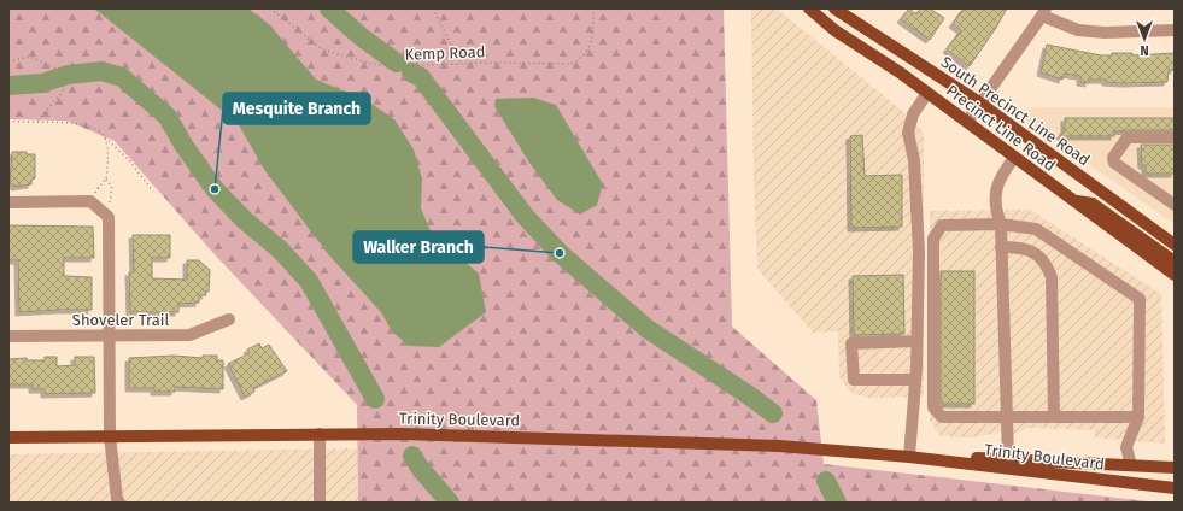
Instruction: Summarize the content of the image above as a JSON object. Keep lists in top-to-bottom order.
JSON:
{
  "streets": {
    "main road": ["South Precinct Line Road", "Precinct Line Road", "Trinity Boulevard"],
    "street": ["Shoveler Trail"],
    "path": ["Kemp Road"]
  },
  "places": ["Mesquite Branch", "Walker Branch"],
  "north": "bottom"
}
